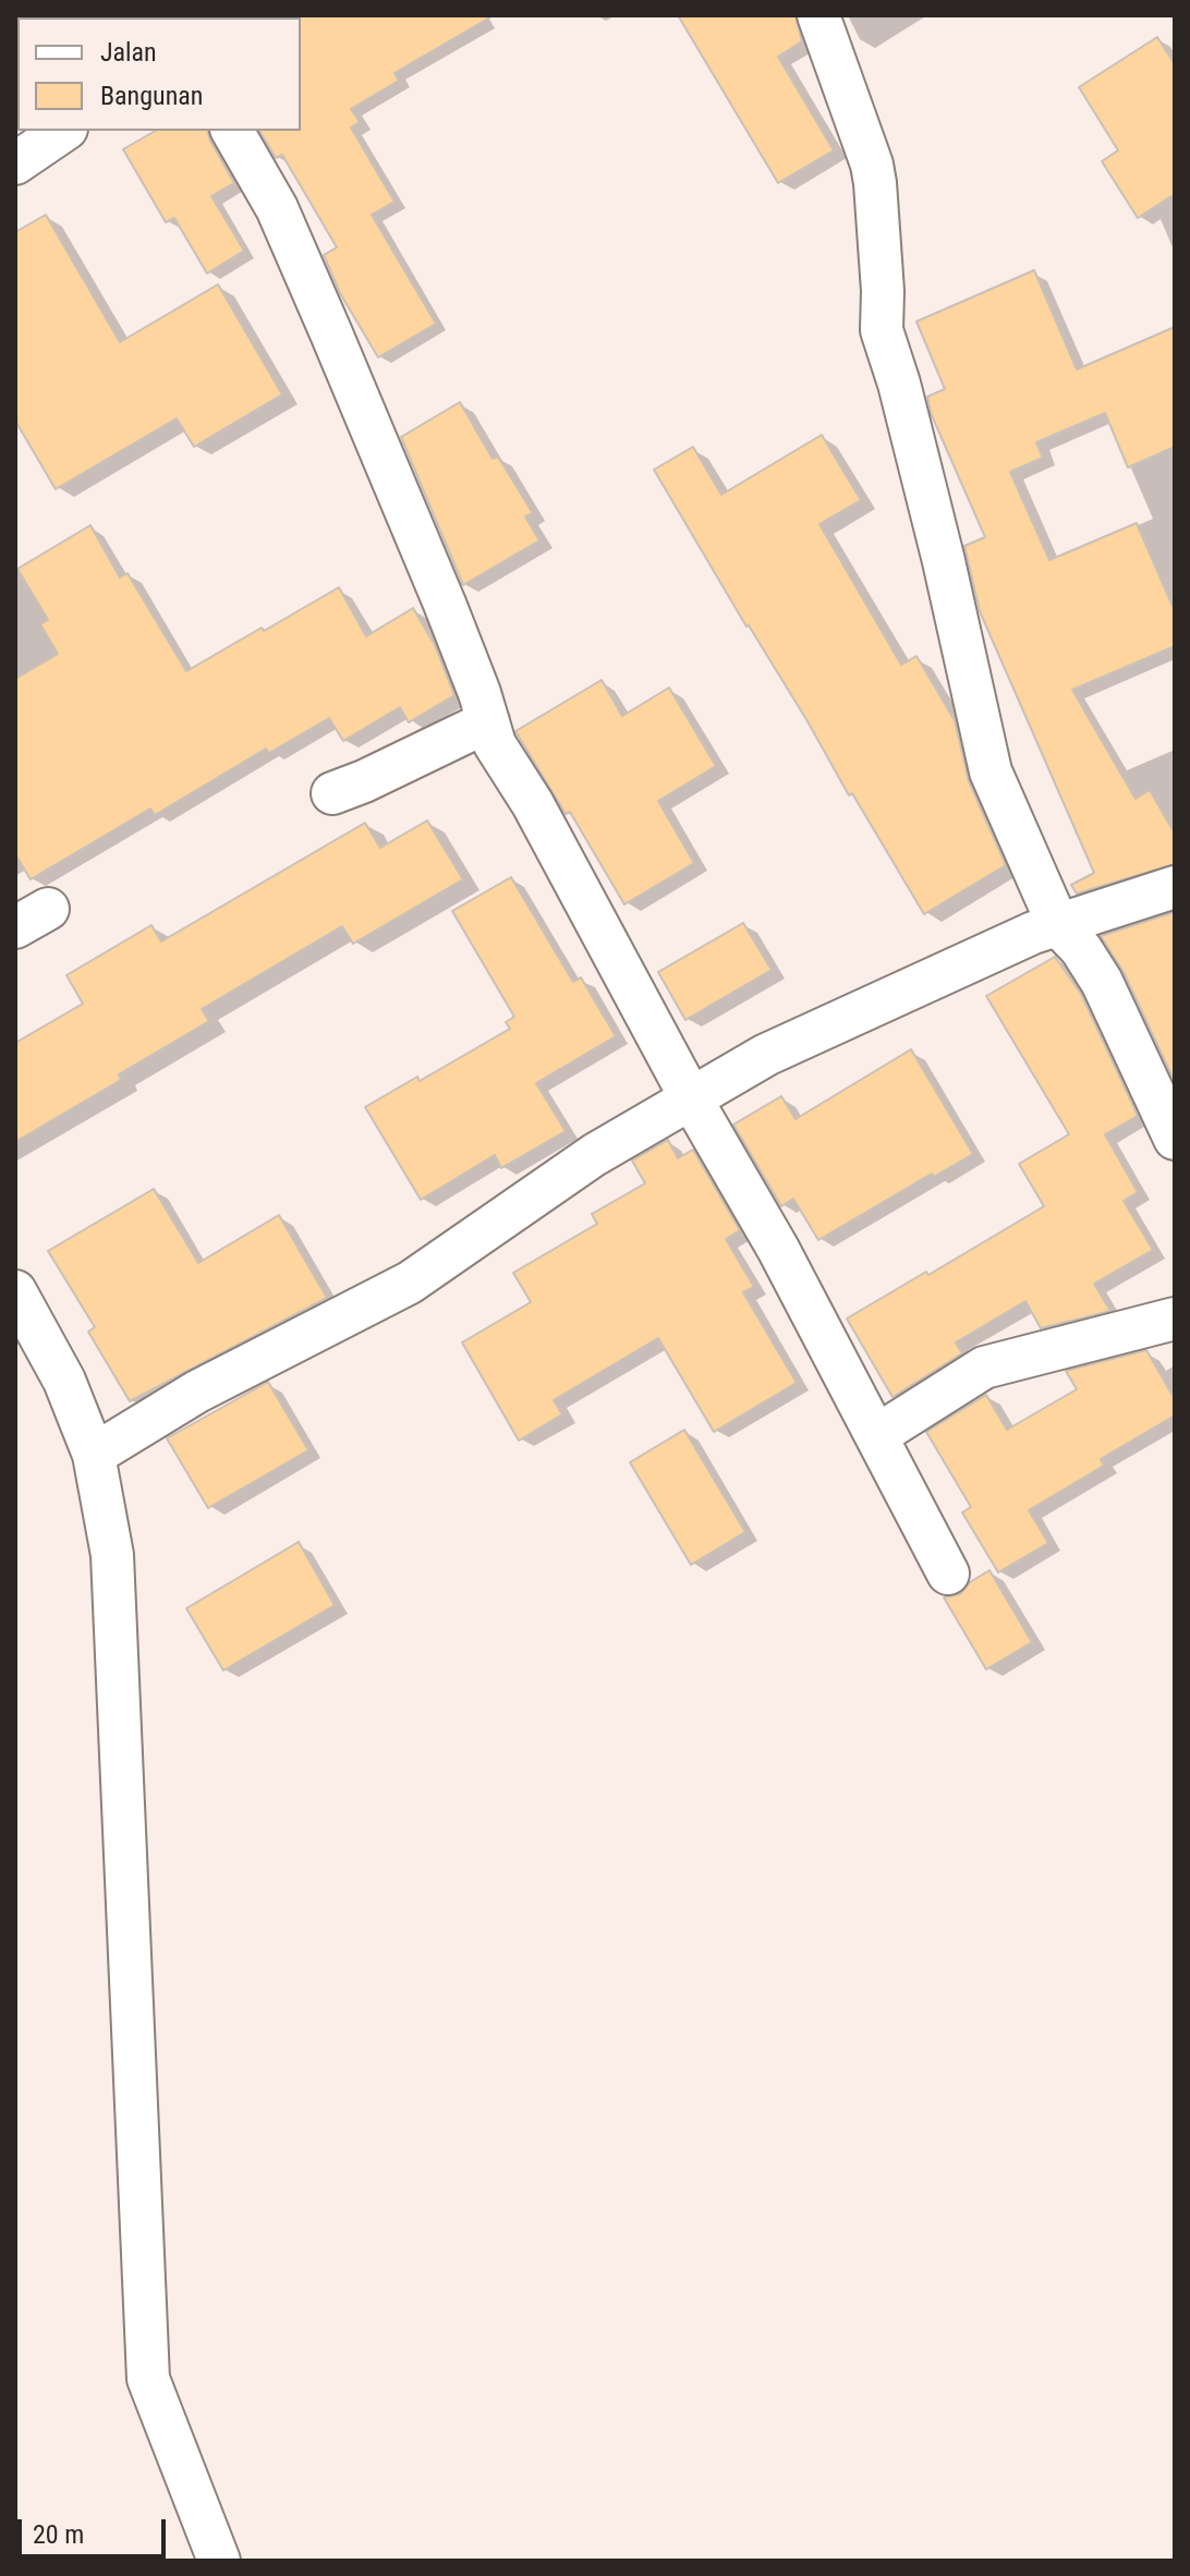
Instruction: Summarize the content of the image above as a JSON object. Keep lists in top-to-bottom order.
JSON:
{
  "legend": ["Jalan", "Bangunan"],
  "scale_bar": "20 m"
}
